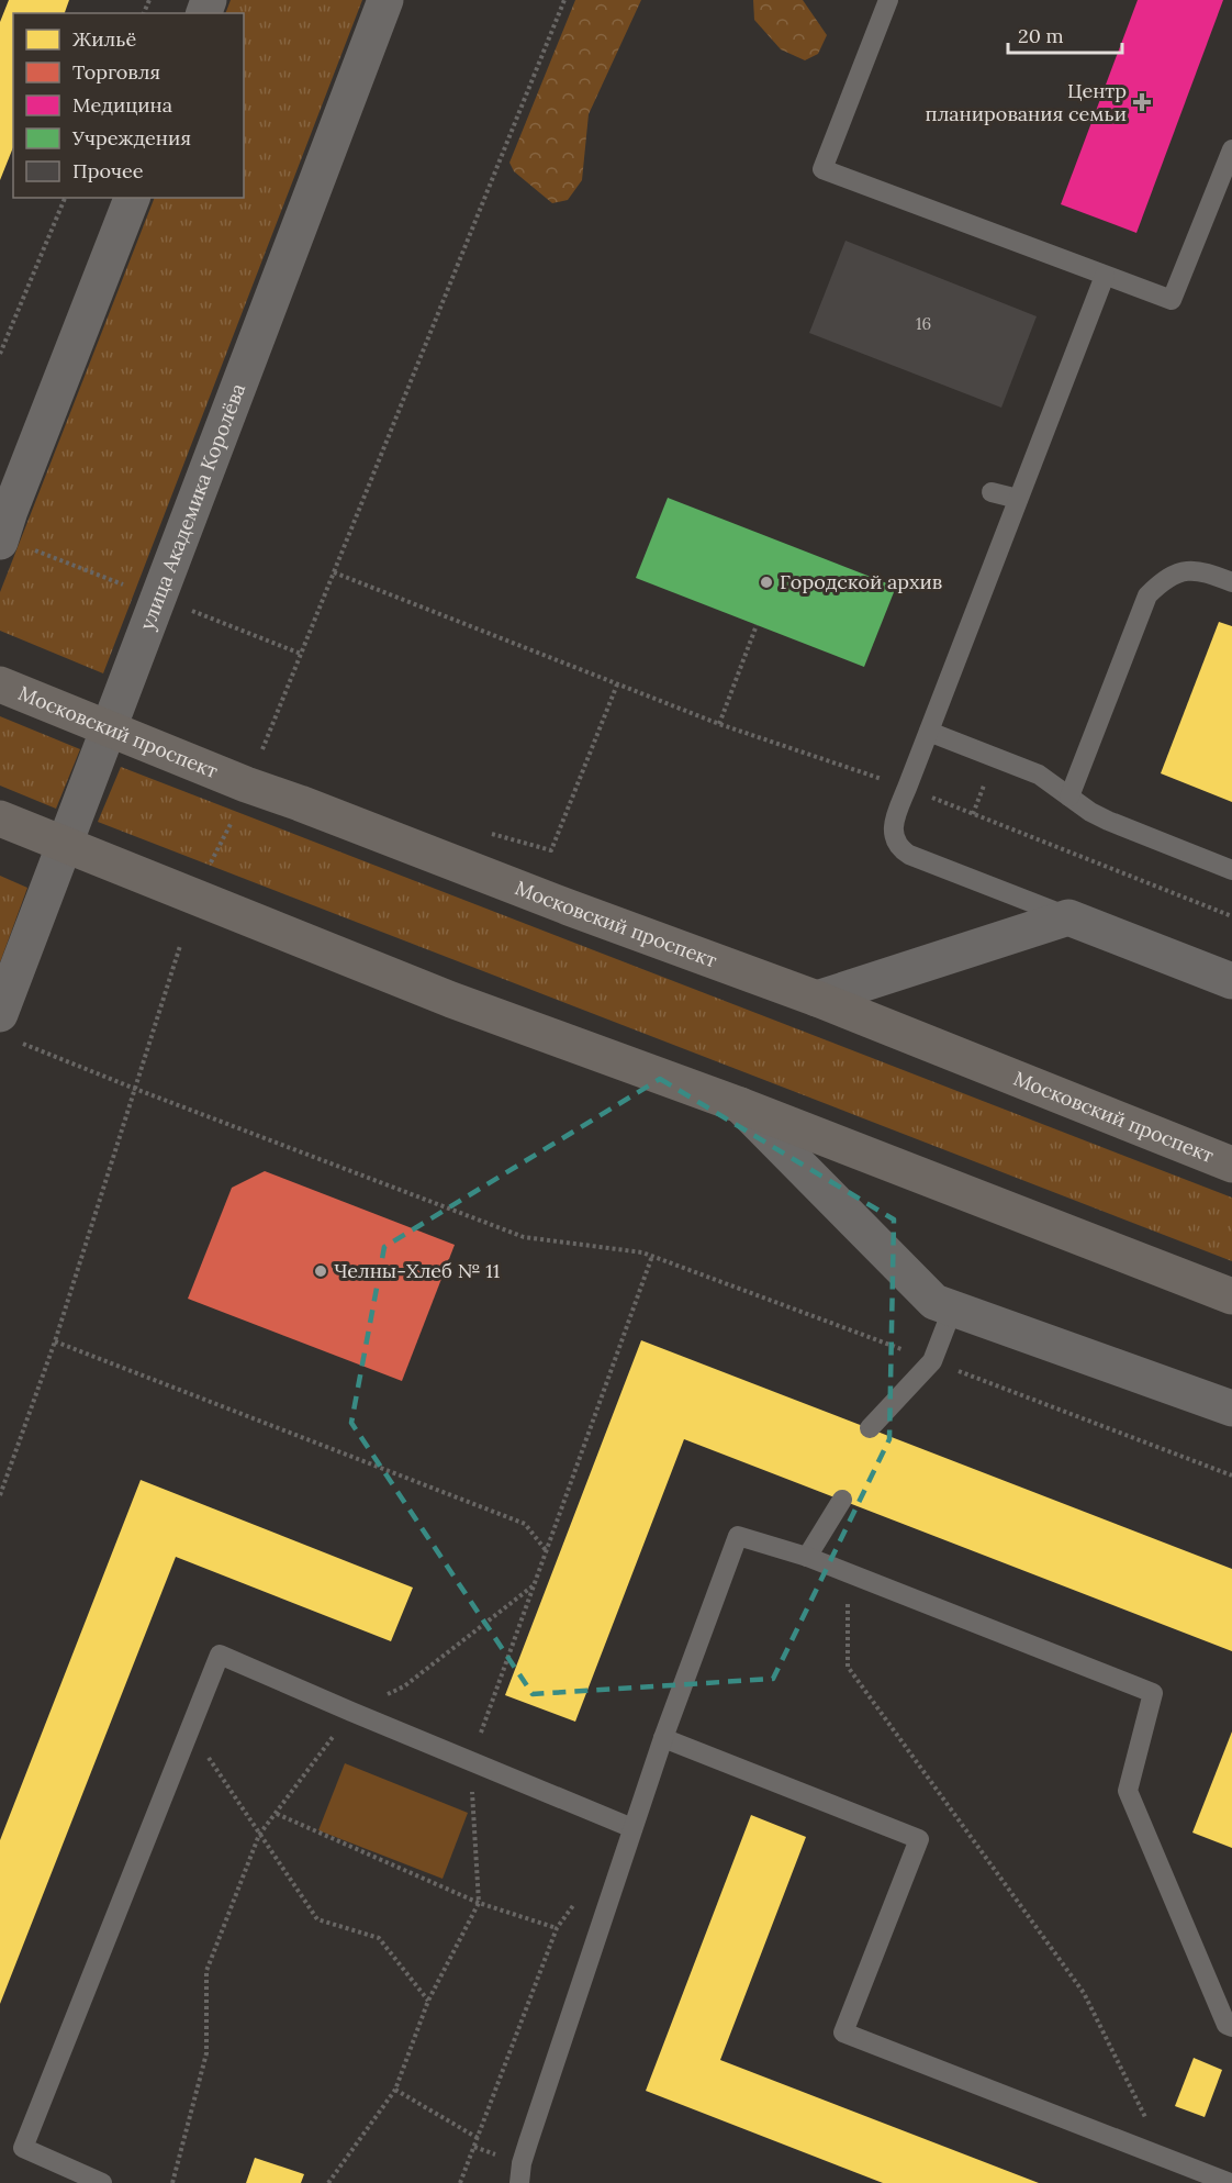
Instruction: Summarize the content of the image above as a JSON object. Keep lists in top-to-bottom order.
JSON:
{
  "streets": {
    "main road": ["Московский проспект"],
    "street": ["улица Академика Королёва"]
  },
  "crossings": [
    ["улица Академика Королёва", "Московский проспект"]
  ],
  "places": {
    "health": ["Центр планирования семьи"],
    "other": ["Городской архив", "Челны-Хлеб № 11"]
  },
  "house_numbers": ["16"],
  "legend": [
    "Жильё",
    "Торговля",
    "Медицина",
    "Учреждения",
    "Прочее"
  ],
  "scale_bar": "20 m"
}
